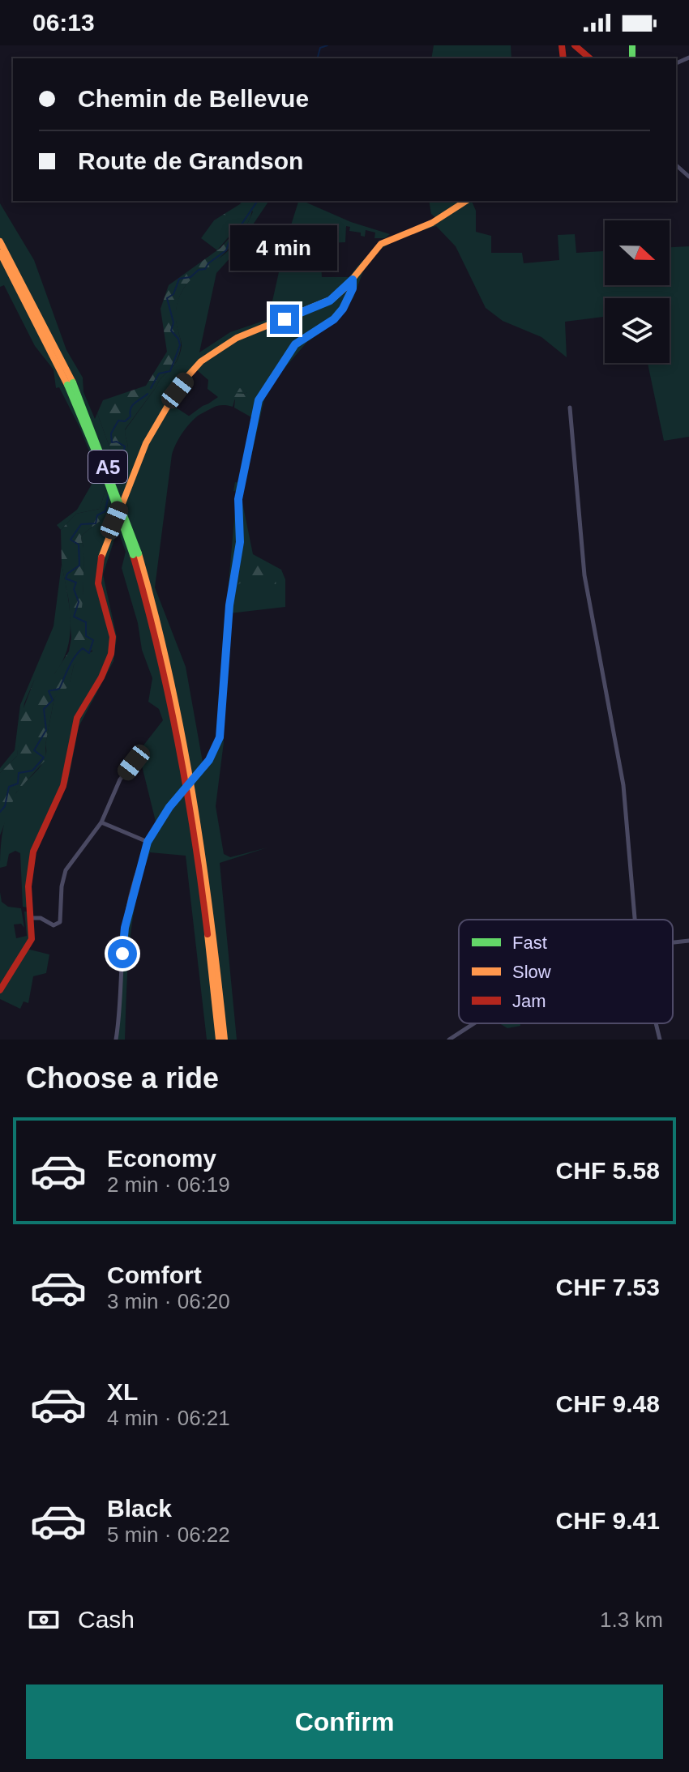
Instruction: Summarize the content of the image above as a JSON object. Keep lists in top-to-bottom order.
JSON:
{
  "streets": {
    "main road": ["A5"]
  },
  "legend": ["Fast", "Slow", "Jam"],
  "north": "right",
  "page": {
    "status": "06:13",
    "banner": ["Chemin de Bellevue", "Route de Grandson"],
    "bubble": "4 min",
    "heading": "Choose a ride",
    "list": [
      {
        "name": "Economy",
        "note": "2 min · 06:19",
        "value": "CHF 5.58"
      },
      {
        "name": "Comfort",
        "note": "3 min · 06:20",
        "value": "CHF 7.53"
      },
      {
        "name": "XL",
        "note": "4 min · 06:21",
        "value": "CHF 9.48"
      },
      {
        "name": "Black",
        "note": "5 min · 06:22",
        "value": "CHF 9.41"
      }
    ],
    "pay": ["Cash", "1.3 km"],
    "buttons": "Confirm"
  }
}
